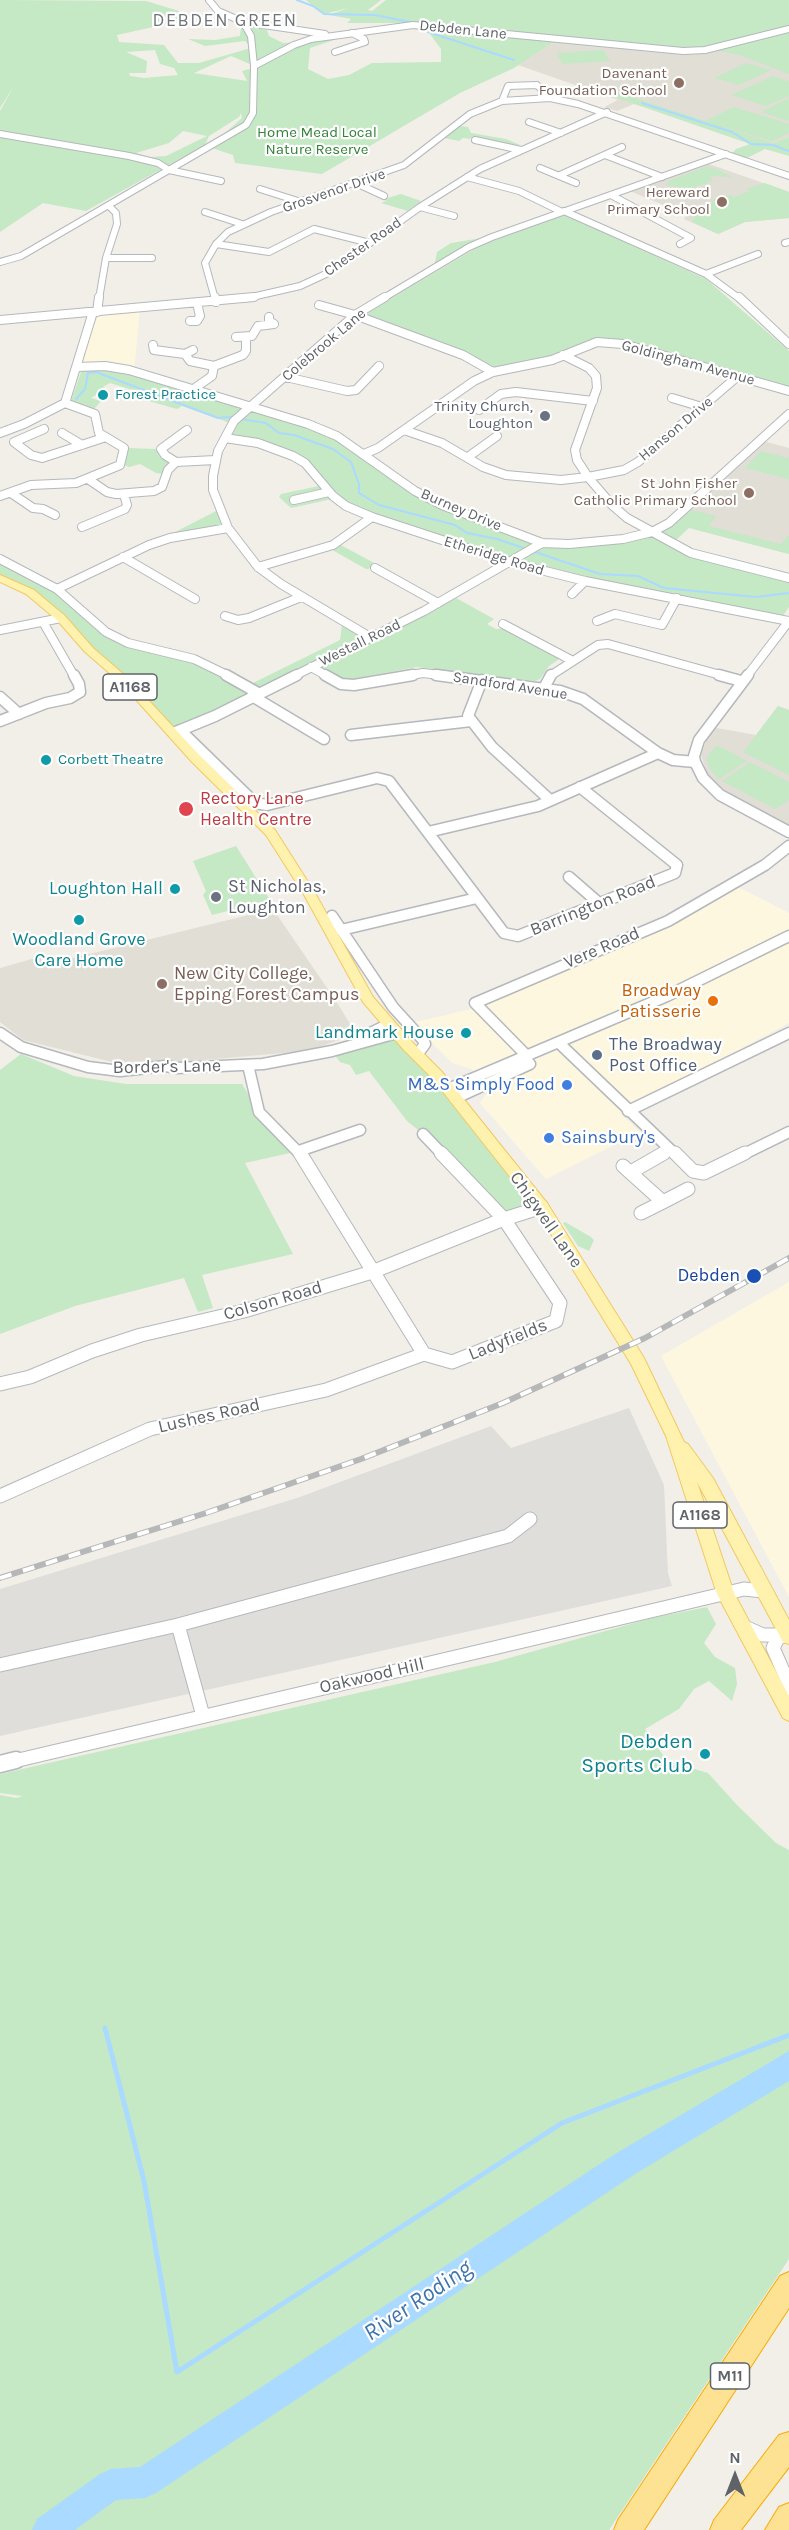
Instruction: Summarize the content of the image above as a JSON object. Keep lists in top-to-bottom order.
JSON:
{
  "streets": {
    "highway": ["M11"],
    "main road": ["A1168", "Chigwell Lane"],
    "street": [
      "Debden Lane",
      "Grosvenor Drive",
      "Chester Road",
      "Colebrook Lane",
      "Goldingham Avenue",
      "Hanson Drive",
      "Burney Drive",
      "Etheridge Road",
      "Westall Road",
      "Sandford Avenue",
      "Barrington Road",
      "Vere Road",
      "Border's Lane",
      "Colson Road",
      "Ladyfields",
      "Lushes Road",
      "Oakwood Hill"
    ]
  },
  "crossings": [
    ["Grosvenor Drive", "Chester Road"],
    ["Grosvenor Drive", "Colebrook Lane"],
    ["Colebrook Lane", "Burney Drive"],
    ["Colebrook Lane", "Etheridge Road"],
    ["Colebrook Lane", "Westall Road"],
    ["Goldingham Avenue", "Hanson Drive"],
    ["Goldingham Avenue", "Burney Drive"],
    ["Burney Drive", "Westall Road"],
    ["Etheridge Road", "Westall Road"],
    ["Westall Road", "Sandford Avenue"],
    ["Westall Road", "A1168"],
    ["Westall Road", "Barrington Road"],
    ["A1168", "Barrington Road"],
    ["A1168", "Border's Lane"],
    ["A1168", "Chigwell Lane"],
    ["Border's Lane", "Chigwell Lane"],
    ["Chigwell Lane", "Colson Road"],
    ["Chigwell Lane", "Oakwood Hill"],
    ["Colson Road", "Ladyfields"],
    ["Ladyfields", "Lushes Road"]
  ],
  "districts": ["DEBDEN GREEN"],
  "water": ["River Roding"],
  "parks": ["Home Mead Local Nature Reserve"],
  "places": [
    "Davenant Foundation School",
    "Hereward Primary School",
    "Forest Practice",
    "Trinity Church, Loughton",
    "St John Fisher Catholic Primary School",
    "Corbett Theatre",
    "Rectory Lane Health Centre",
    "Loughton Hall",
    "St Nicholas, Loughton",
    "Woodland Grove Care Home",
    "New City College, Epping Forest Campus",
    "Broadway Patisserie",
    "Landmark House",
    "The Broadway Post Office",
    "M&S Simply Food",
    "Sainsbury's",
    "Debden",
    "Debden Sports Club"
  ],
  "north": "top"
}
